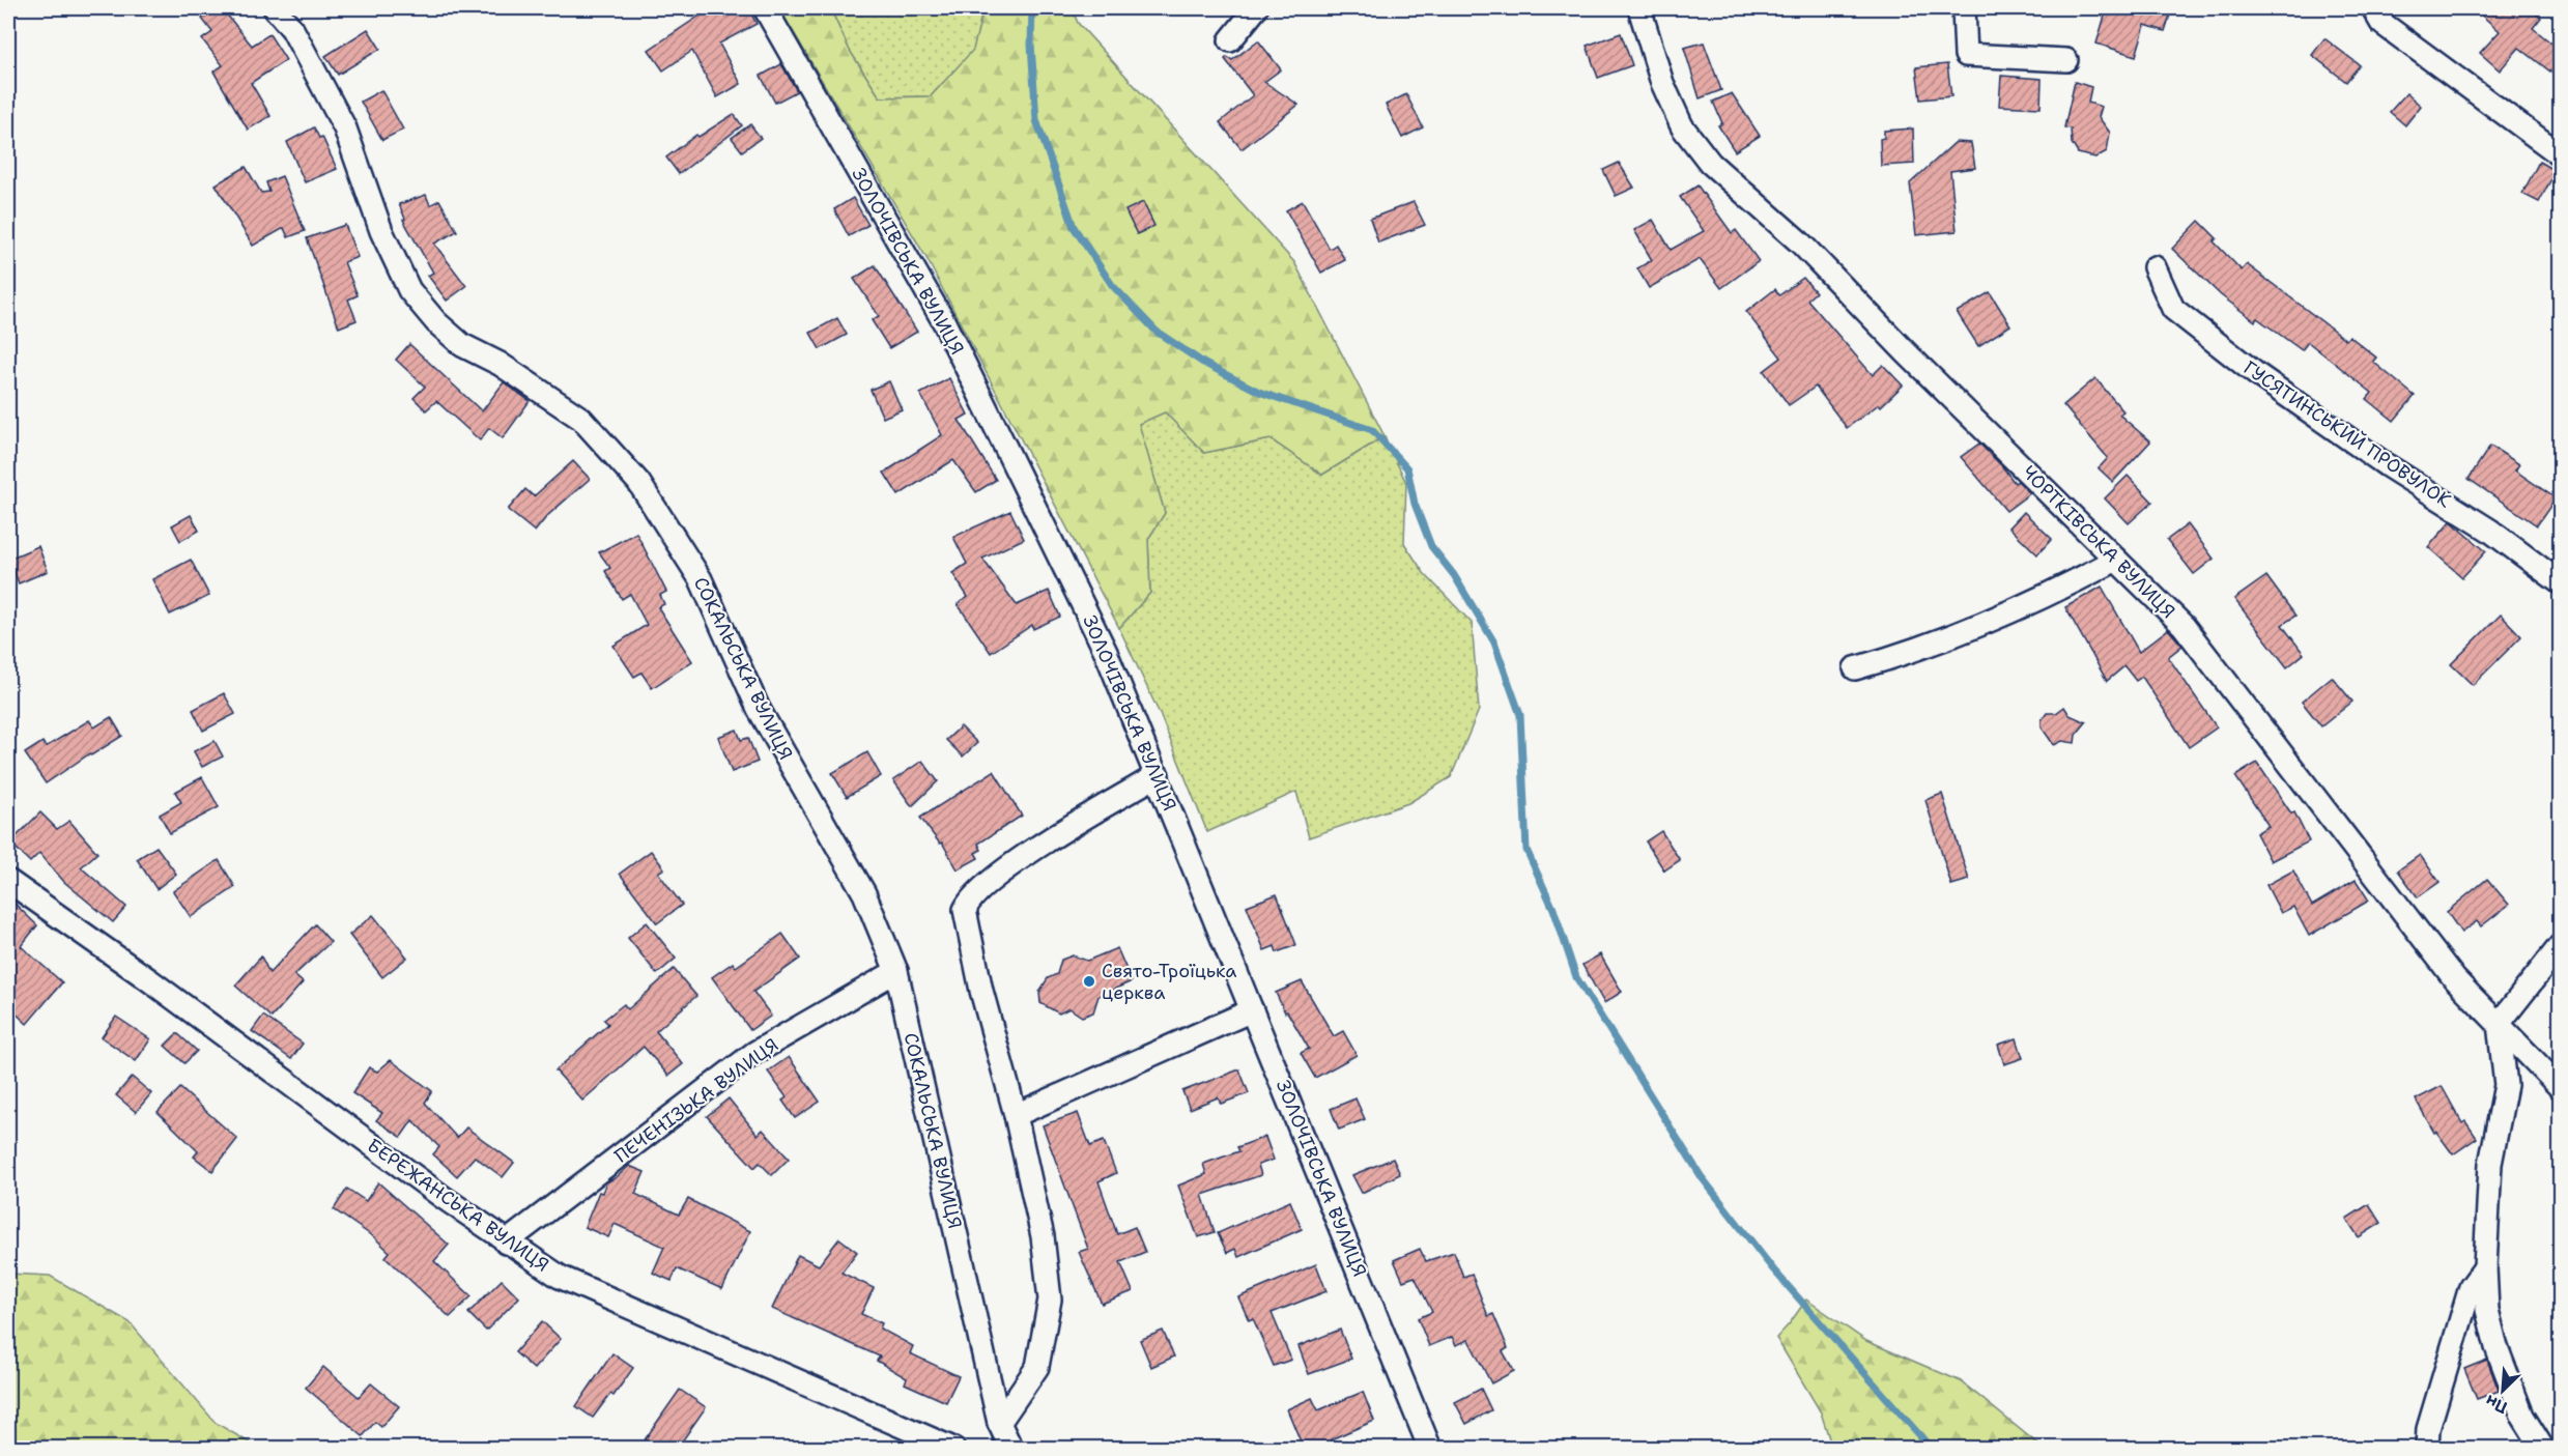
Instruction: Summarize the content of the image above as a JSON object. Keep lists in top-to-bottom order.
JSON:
{
  "streets": {
    "street": [
      "ЗОЛОЧІВСЬКА ВУЛИЦЯ",
      "ГУСЯТИНСЬКИЙ ПРОВУЛОК",
      "ЧОРТКІВСЬКА ВУЛИЦЯ",
      "СОКАЛЬСЬКА ВУЛИЦЯ",
      "ПЕЧЕНІЗЬКА ВУЛИЦЯ",
      "БЕРЕЖАНСЬКА ВУЛИЦЯ"
    ]
  },
  "crossings": [
    ["СОКАЛЬСЬКА ВУЛИЦЯ", "ПЕЧЕНІЗЬКА ВУЛИЦЯ"],
    ["ПЕЧЕНІЗЬКА ВУЛИЦЯ", "БЕРЕЖАНСЬКА ВУЛИЦЯ"]
  ],
  "places": ["Свято-Троїцька церква"],
  "north": "bottom left"
}
